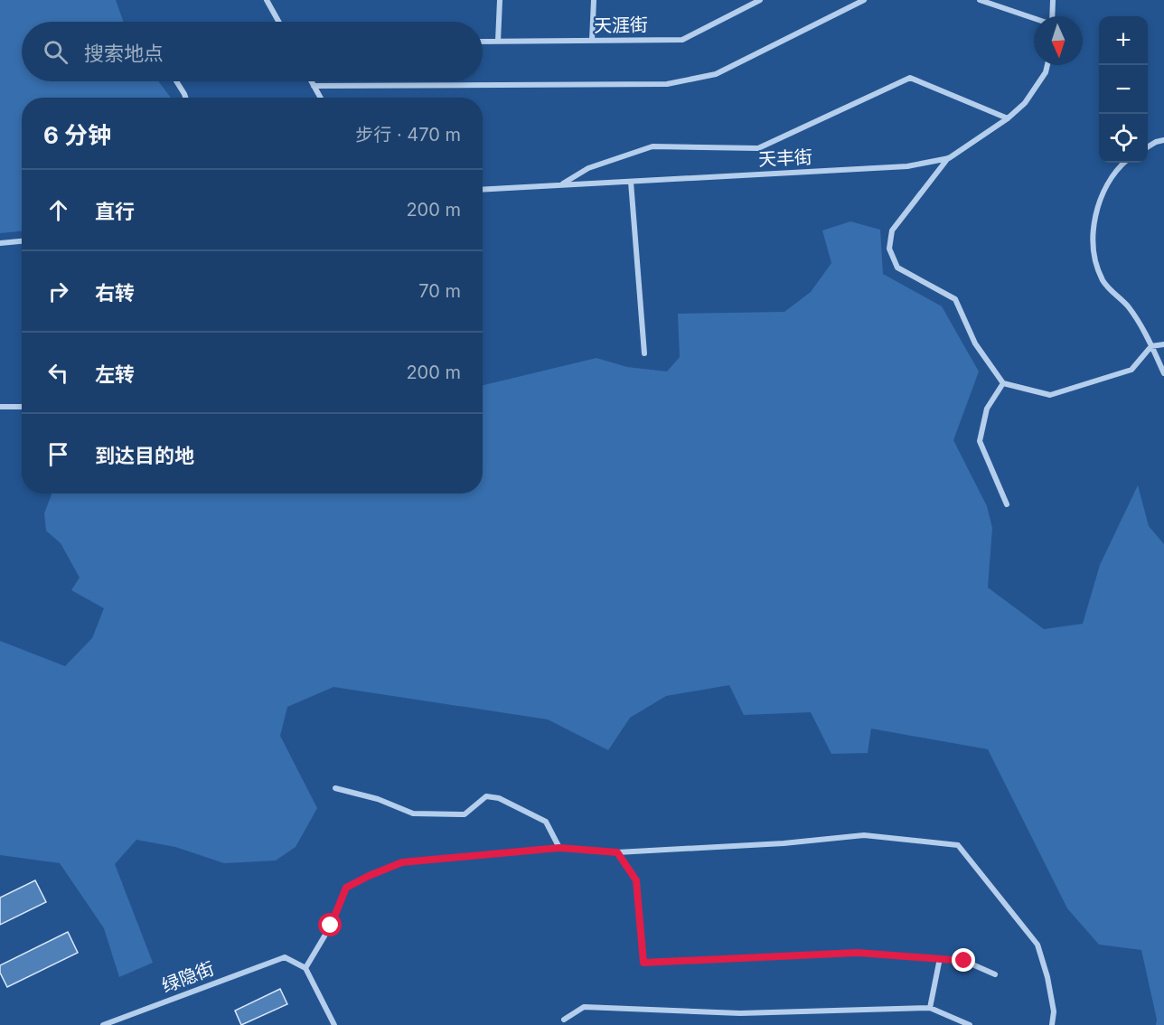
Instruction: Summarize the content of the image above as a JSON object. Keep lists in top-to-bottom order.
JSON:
{
  "streets": {
    "street": ["天涯街", "天丰街", "绿隐街"]
  },
  "north": "bottom",
  "page": {
    "map_buttons": ["+", "−"],
    "search": "搜索地点",
    "heading": ["6 分钟", "步行 · 470 m"],
    "list": [
      ["直行", "200 m"],
      ["右转", "70 m"],
      ["左转", "200 m"],
      "到达目的地"
    ]
  }
}
